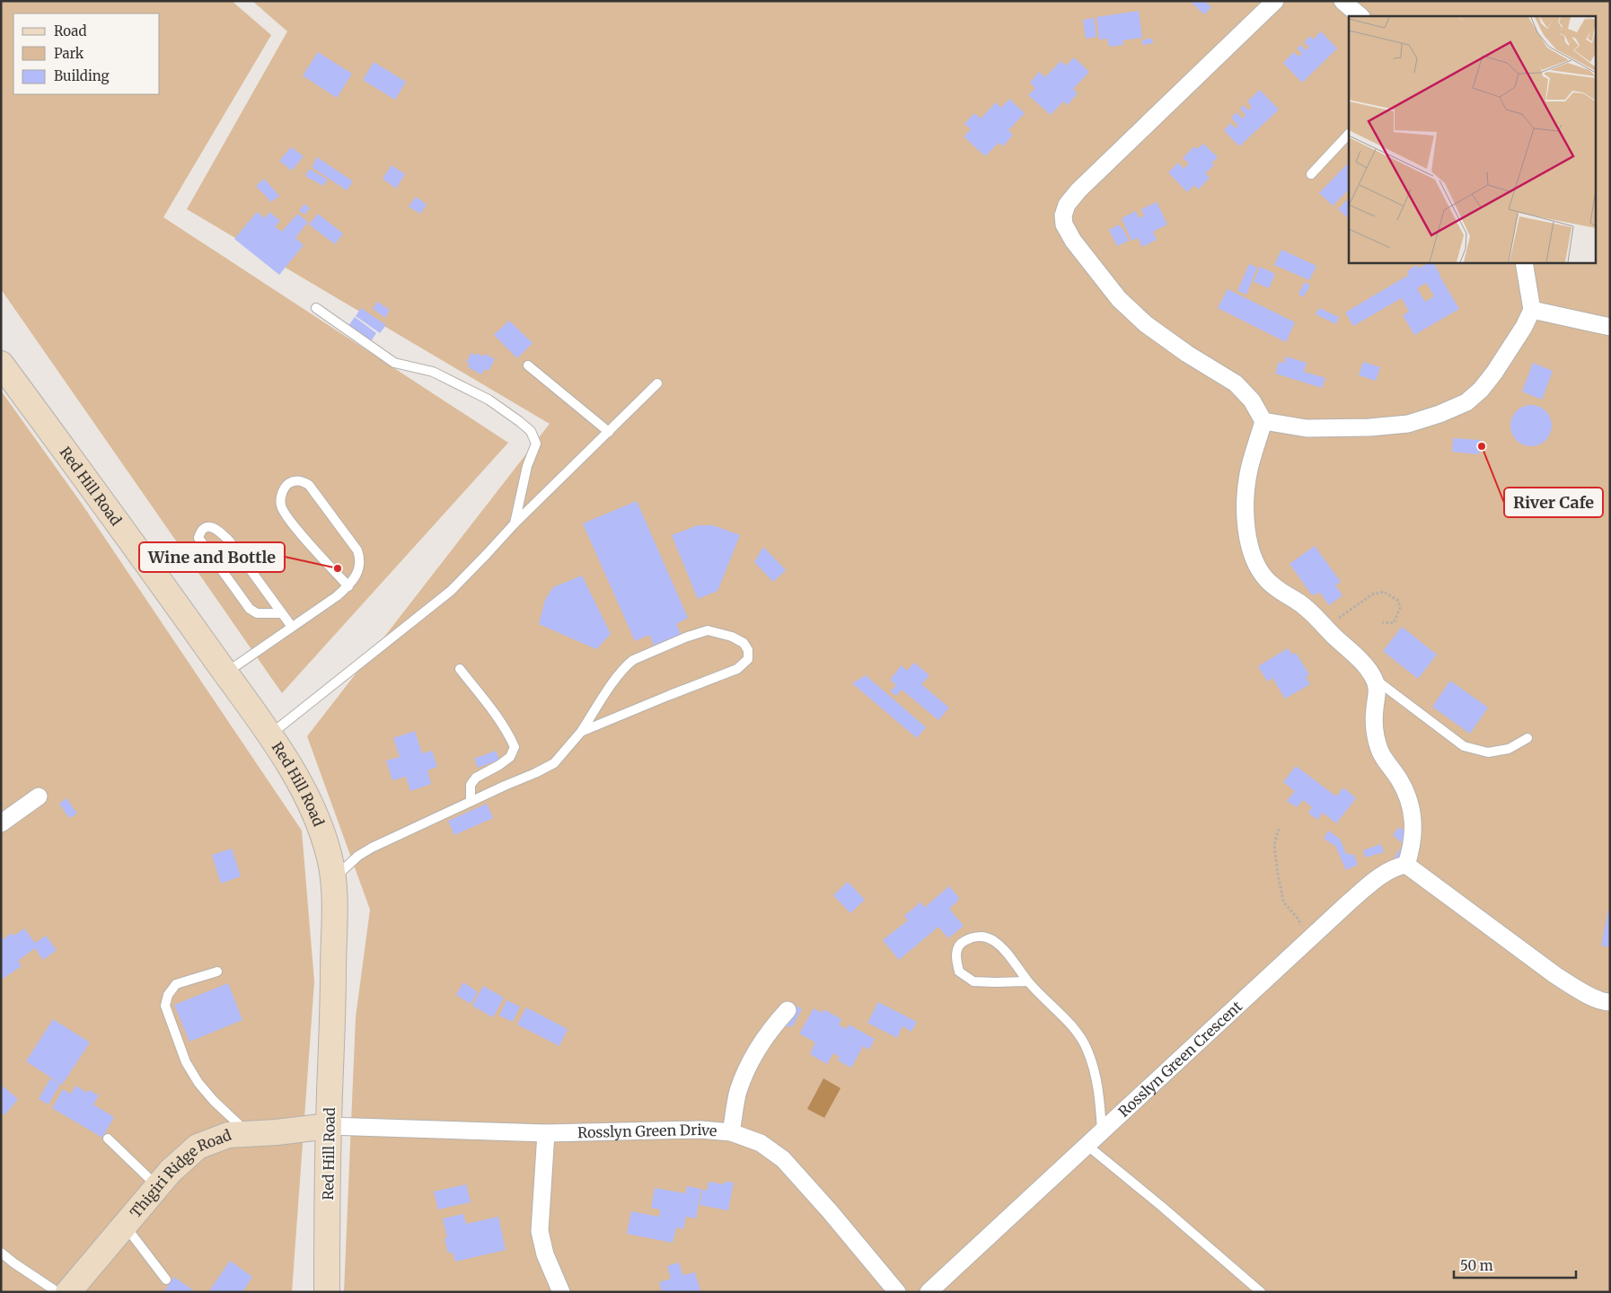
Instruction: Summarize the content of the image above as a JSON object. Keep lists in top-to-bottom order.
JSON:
{
  "streets": {
    "main road": ["Red Hill Road", "Thigiri Ridge Road"],
    "street": ["Rosslyn Green Crescent", "Rosslyn Green Drive"]
  },
  "crossings": [
    ["Red Hill Road", "Rosslyn Green Drive"],
    ["Red Hill Road", "Thigiri Ridge Road"],
    ["Rosslyn Green Drive", "Thigiri Ridge Road"]
  ],
  "places": ["River Cafe", "Wine and Bottle"],
  "legend": ["Road", "Park", "Building"],
  "scale_bar": "50 m"
}
